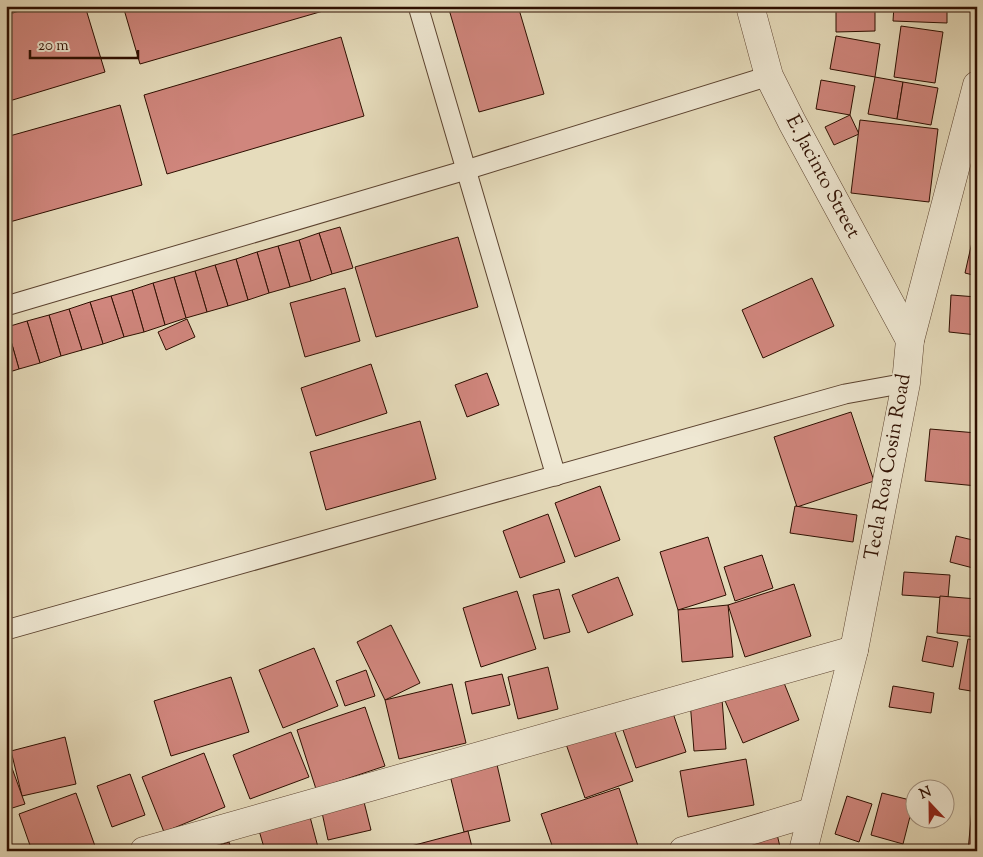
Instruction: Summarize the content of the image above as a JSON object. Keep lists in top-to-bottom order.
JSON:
{
  "streets": {
    "street": ["E. Jacinto Street", "Tecla Roa Cosin Road"]
  },
  "crossings": [
    ["E. Jacinto Street", "Tecla Roa Cosin Road"]
  ],
  "scale_bar": "20 m",
  "north": "top"
}
